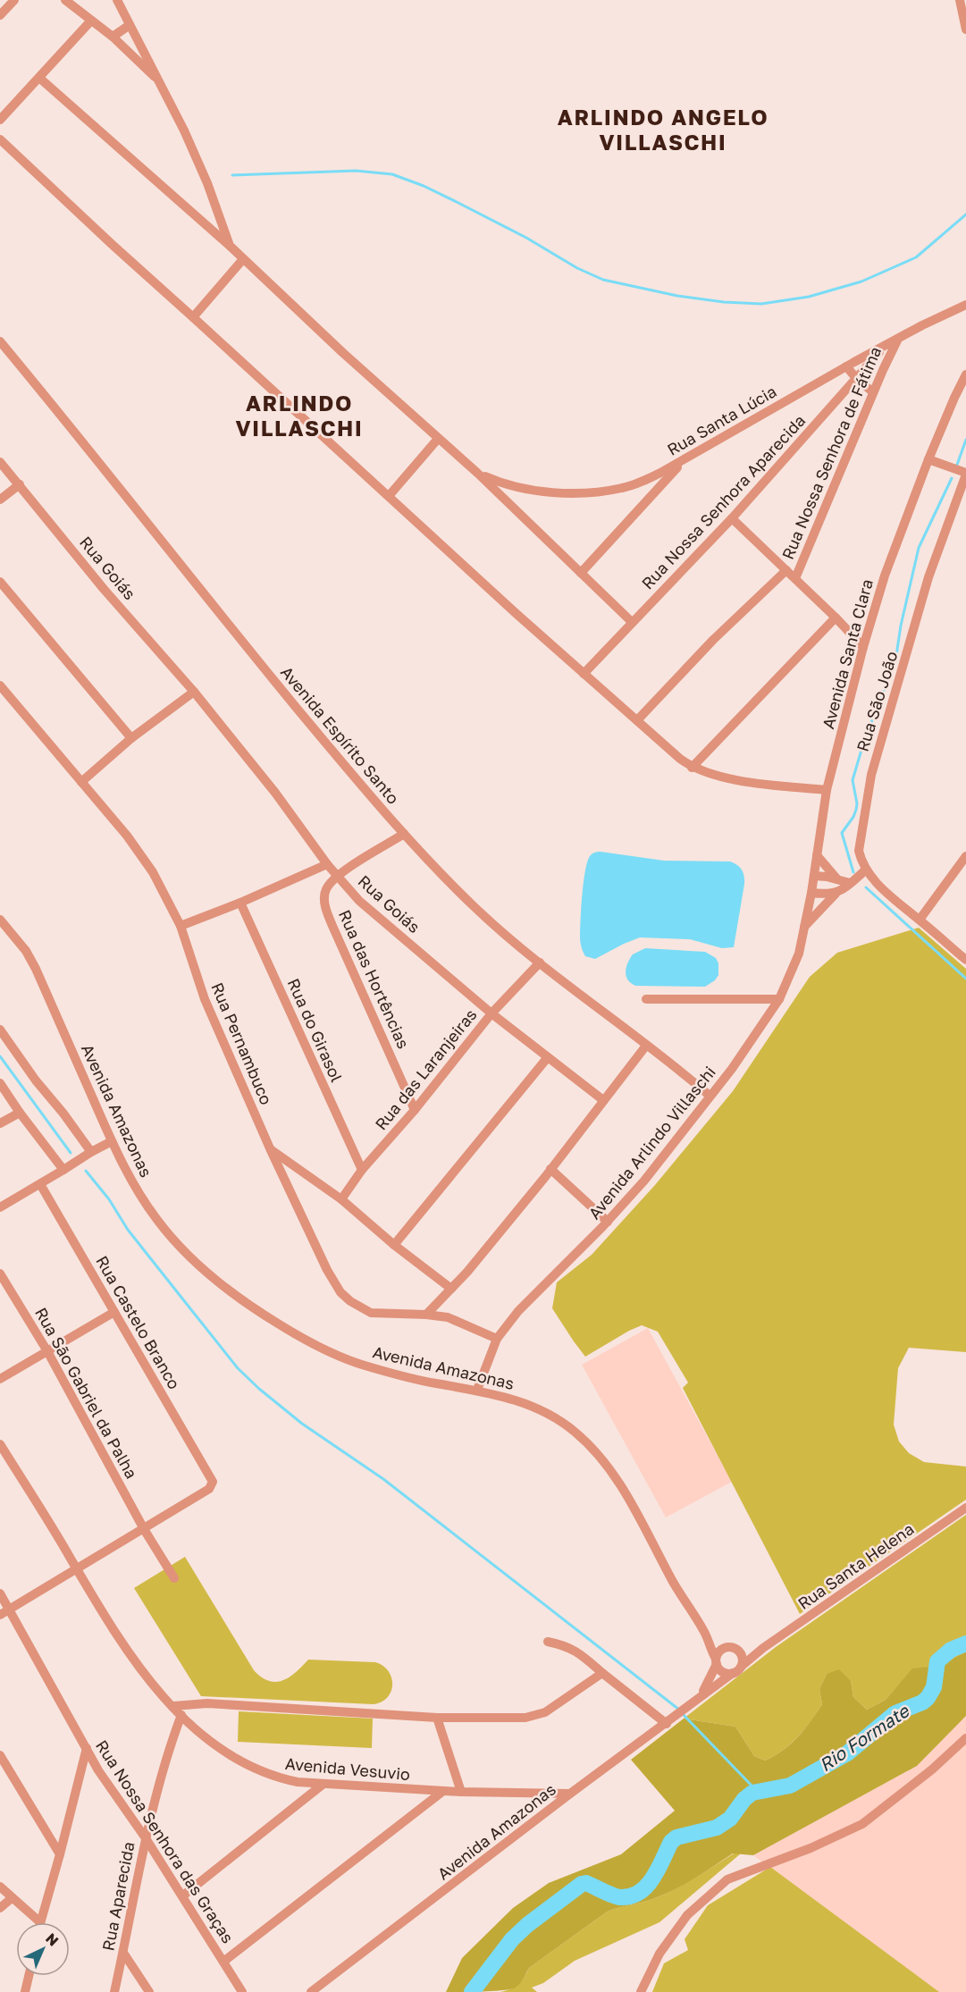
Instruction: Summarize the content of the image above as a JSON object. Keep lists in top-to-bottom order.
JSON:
{
  "streets": {
    "street": [
      "Rua Santa Lúcia",
      "Rua Nossa Senhora de Fátima",
      "Rua Nossa Senhora Aparecida",
      "Rua Goiás",
      "Avenida Santa Clara",
      "Rua São João",
      "Avenida Espírito Santo",
      "Rua das Hortências",
      "Rua do Girasol",
      "Rua Pernambuco",
      "Rua das Laranjeiras",
      "Avenida Amazonas",
      "Avenida Arlindo Villaschi",
      "Rua Castelo Branco",
      "Rua São Gabriel da Palha",
      "Rua Santa Helena",
      "Avenida Vesuvio",
      "Rua Nossa Senhora das Graças",
      "Rua Aparecida"
    ]
  },
  "crossings": [
    ["Rua Santa Lúcia", "Rua Nossa Senhora de Fátima"],
    ["Rua Santa Lúcia", "Rua Nossa Senhora Aparecida"],
    ["Rua Goiás", "Rua das Hortências"],
    ["Rua Goiás", "Rua das Laranjeiras"],
    ["Avenida Santa Clara", "Avenida Arlindo Villaschi"],
    ["Avenida Espírito Santo", "Rua das Hortências"],
    ["Avenida Espírito Santo", "Rua das Laranjeiras"],
    ["Avenida Espírito Santo", "Avenida Arlindo Villaschi"],
    ["Rua das Hortências", "Rua das Laranjeiras"],
    ["Rua do Girasol", "Rua das Laranjeiras"],
    ["Rua Pernambuco", "Avenida Arlindo Villaschi"],
    ["Avenida Amazonas", "Avenida Arlindo Villaschi"],
    ["Avenida Amazonas", "Rua Santa Helena"],
    ["Avenida Amazonas", "Avenida Vesuvio"],
    ["Rua Castelo Branco", "Rua São Gabriel da Palha"],
    ["Avenida Vesuvio", "Rua Aparecida"],
    ["Rua Nossa Senhora das Graças", "Rua Aparecida"]
  ],
  "districts": ["ARLINDO ANGELO VILLASCHI", "ARLINDO VILLASCHI"],
  "water": ["Rio Formate"],
  "north": "top right"
}
